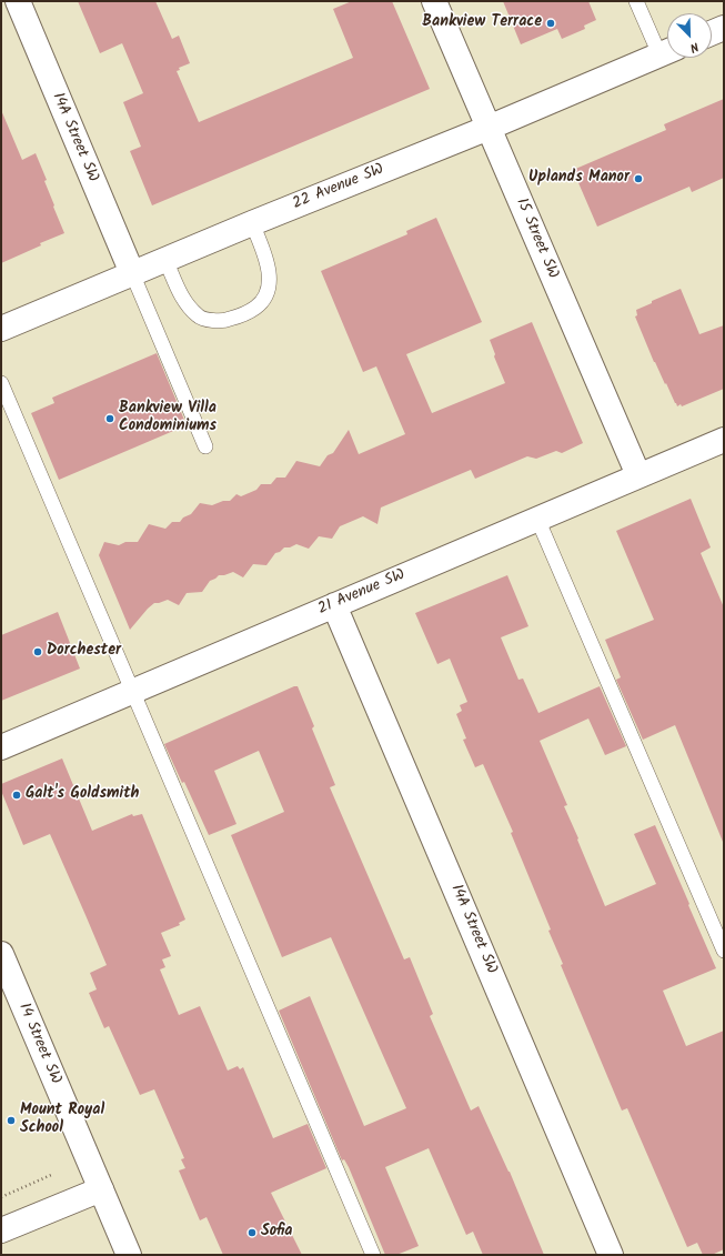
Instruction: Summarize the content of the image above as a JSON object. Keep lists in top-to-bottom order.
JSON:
{
  "streets": {
    "street": [
      "14A Street SW",
      "22 Avenue SW",
      "15 Street SW",
      "21 Avenue SW",
      "14 Street SW"
    ]
  },
  "crossings": [
    ["14A Street SW", "22 Avenue SW"],
    ["14A Street SW", "21 Avenue SW"],
    ["22 Avenue SW", "15 Street SW"],
    ["15 Street SW", "21 Avenue SW"]
  ],
  "places": [
    "Bankview Terrace",
    "Uplands Manor",
    "Bankview Villa Condominiums",
    "Dorchester",
    "Galt's Goldsmith",
    "Mount Royal School",
    "Sofia"
  ],
  "north": "bottom right"
}
